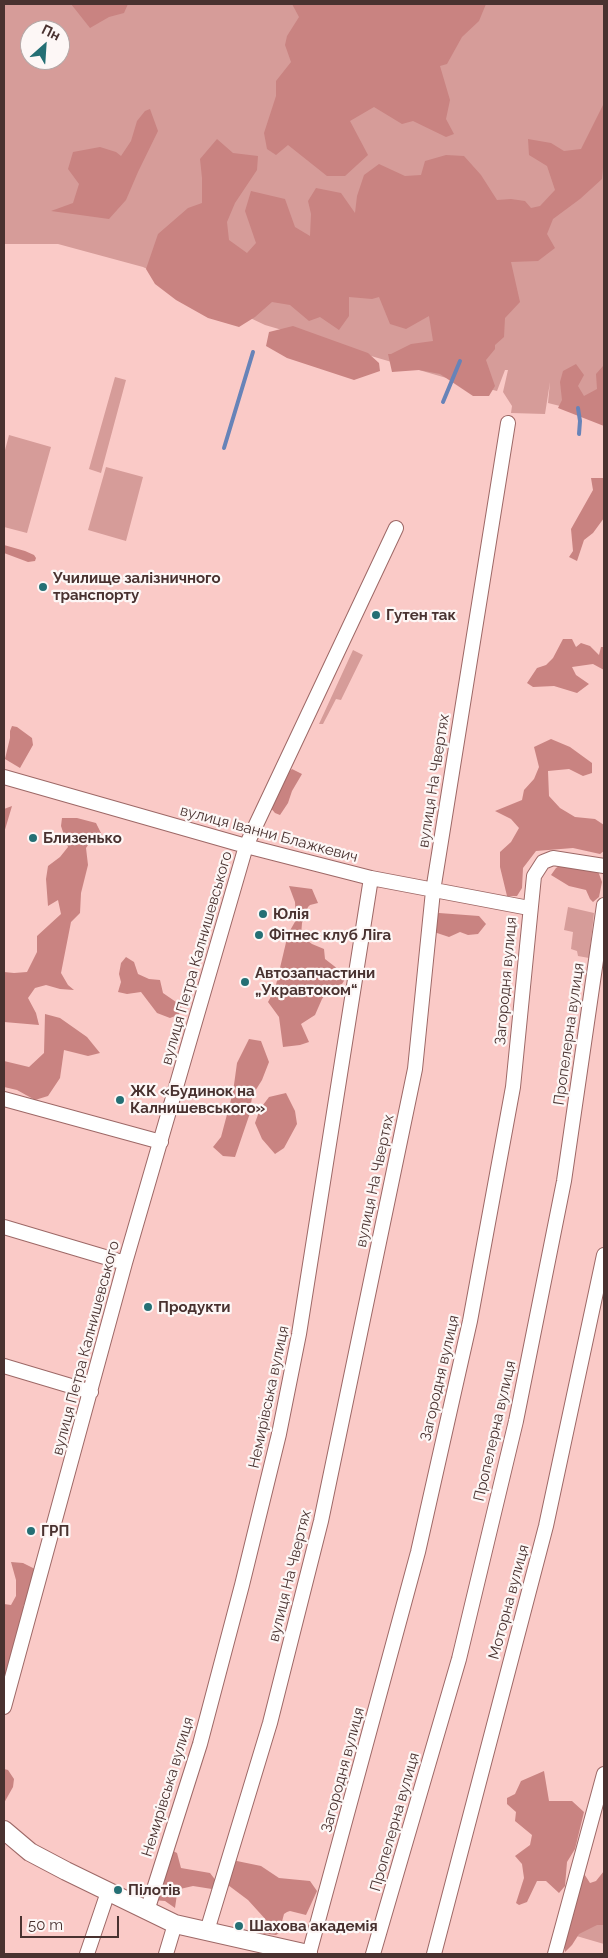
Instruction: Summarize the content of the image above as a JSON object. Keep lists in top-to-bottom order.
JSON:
{
  "streets": {
    "street": [
      "вулиця На Чвертях",
      "вулиця Іванни Блажкевич",
      "вулиця Петра Калнишевського",
      "Загородня вулиця",
      "Пропелерна вулиця",
      "Немирівська вулиця",
      "Моторна вулиця"
    ]
  },
  "crossings": [
    ["вулиця На Чвертях", "вулиця Іванни Блажкевич"],
    ["вулиця Іванни Блажкевич", "вулиця Петра Калнишевського"],
    ["вулиця Іванни Блажкевич", "Загородня вулиця"],
    ["вулиця Іванни Блажкевич", "Немирівська вулиця"]
  ],
  "places": [
    "Училище залізничного транспорту",
    "Гутен так",
    "Близенько",
    "Юлія",
    "Фітнес клуб Ліга",
    "Автозапчастини „Укравтоком“",
    "ЖК «Будинок на Калнишевського»",
    "Продукти",
    "ГРП",
    "Пілотів",
    "Шахова академія"
  ],
  "scale_bar": "50 m",
  "north": "top right"
}
